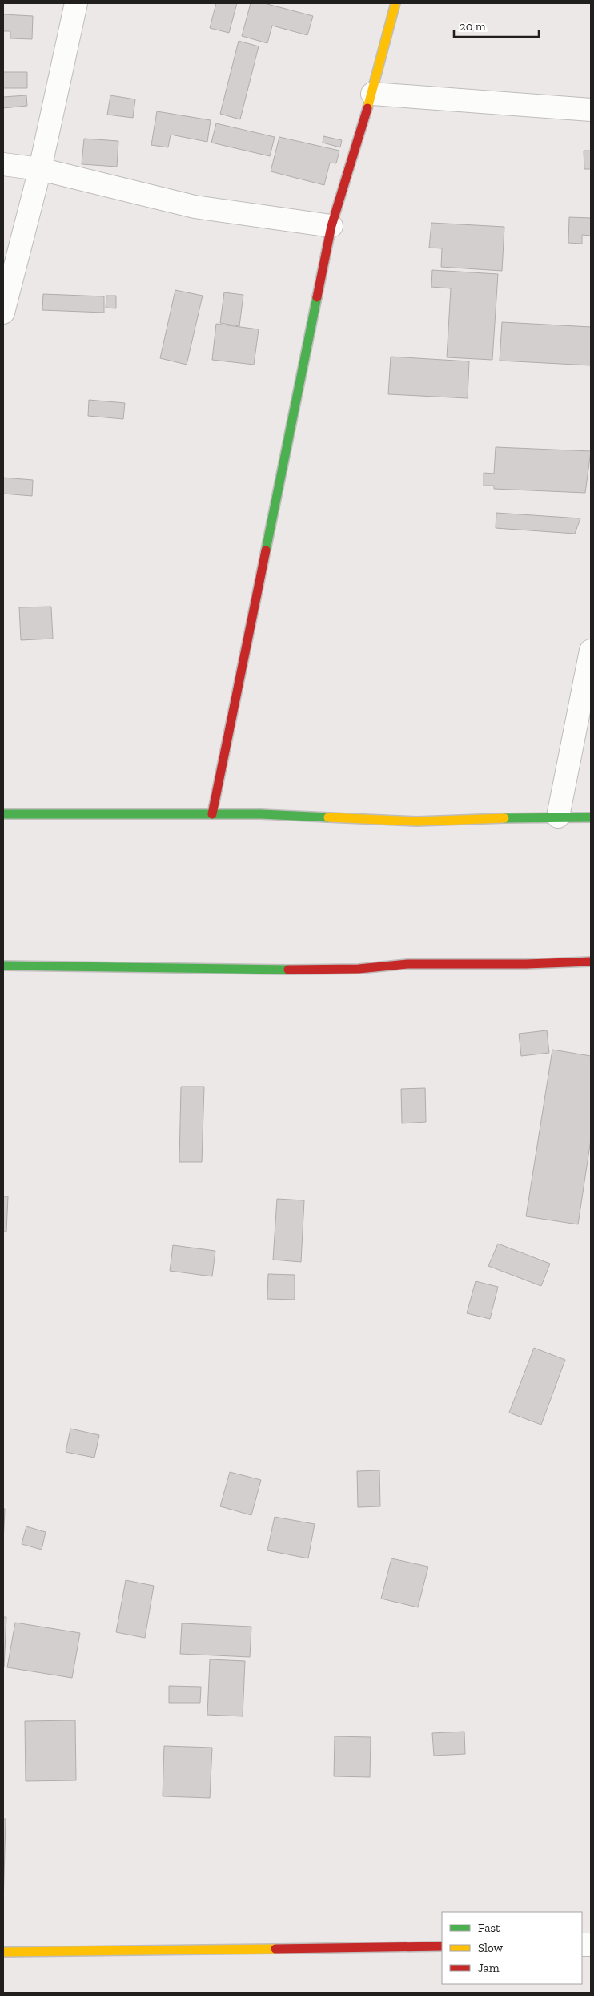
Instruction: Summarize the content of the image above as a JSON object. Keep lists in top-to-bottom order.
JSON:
{
  "legend": ["Fast", "Slow", "Jam"],
  "scale_bar": "20 m"
}
